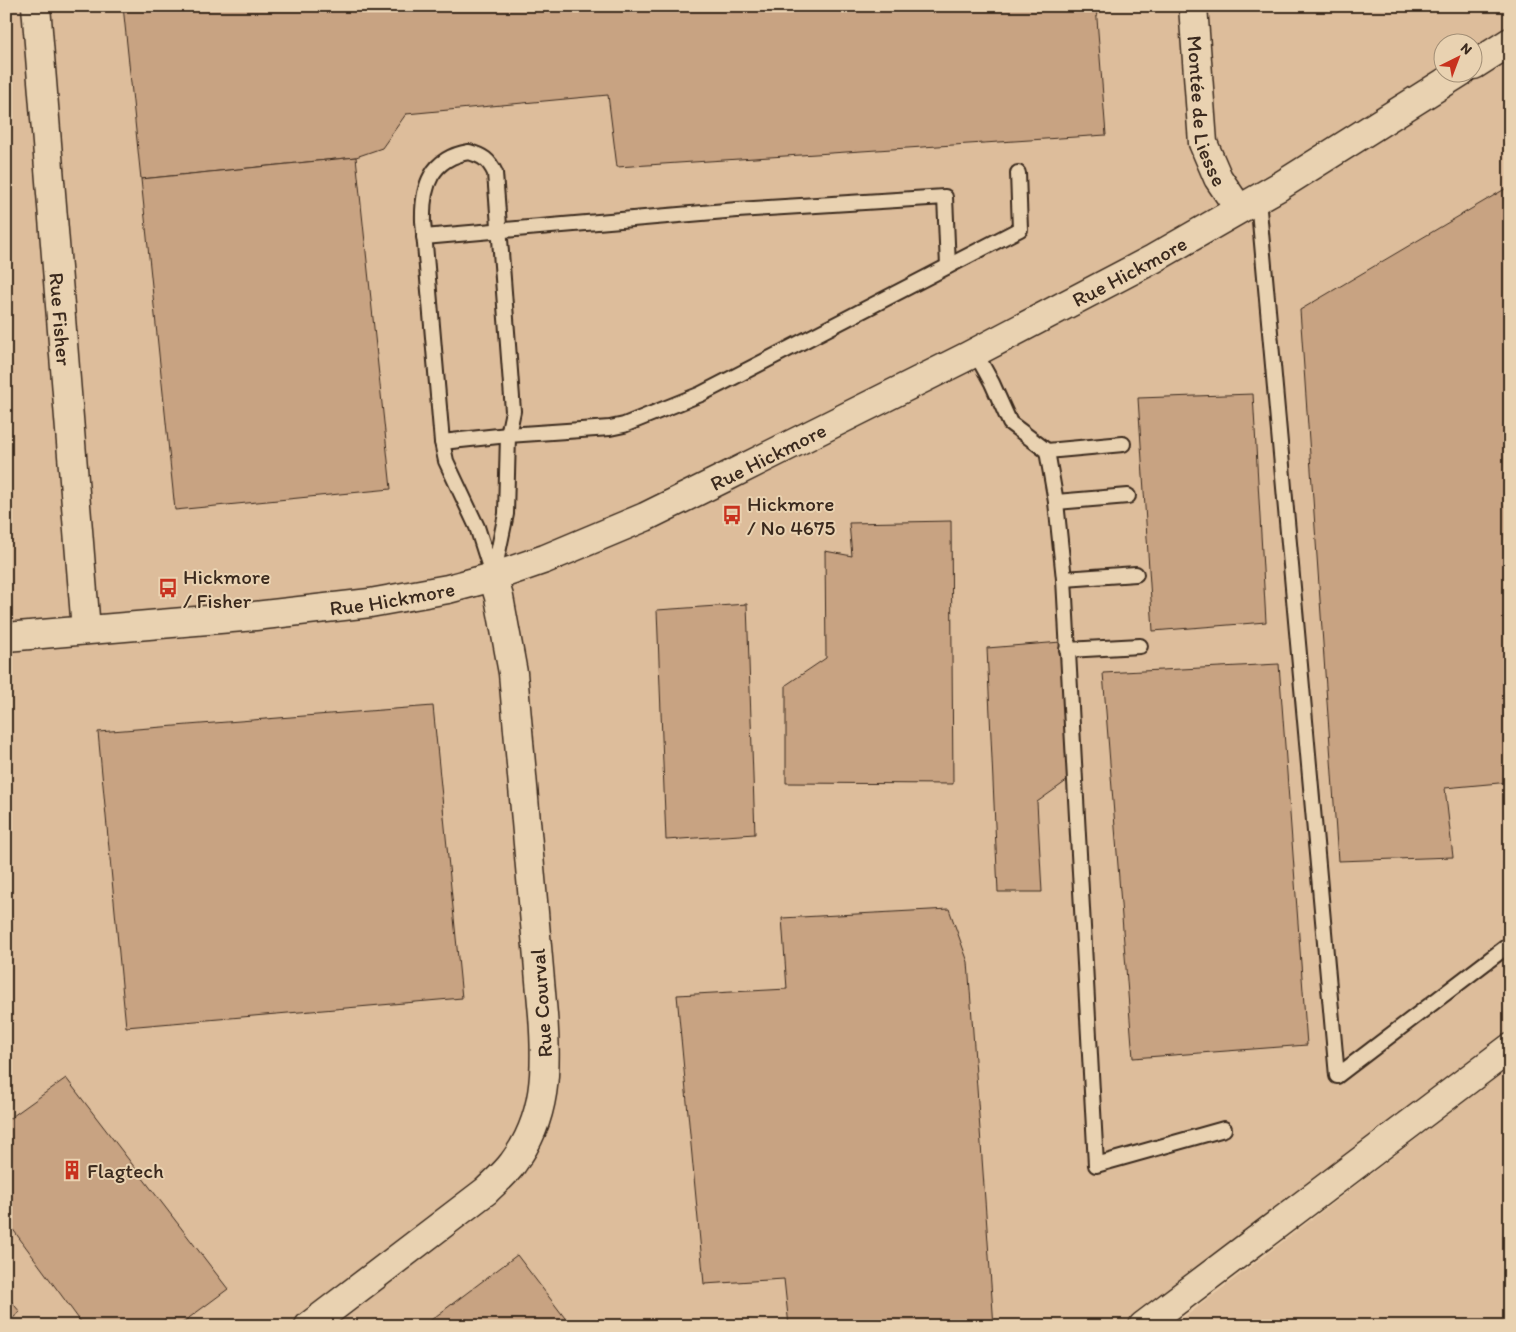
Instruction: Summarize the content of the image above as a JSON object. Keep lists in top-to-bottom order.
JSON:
{
  "streets": {
    "street": [
      "Montée de Liesse",
      "Rue Hickmore",
      "Rue Fisher",
      "Rue Courval"
    ]
  },
  "crossings": [
    ["Montée de Liesse", "Rue Hickmore"],
    ["Rue Hickmore", "Rue Fisher"],
    ["Rue Hickmore", "Rue Courval"]
  ],
  "places": {
    "bus stop": ["Hickmore / No 4675", "Hickmore / Fisher"],
    "building": ["Flagtech"]
  },
  "north": "top right"
}
